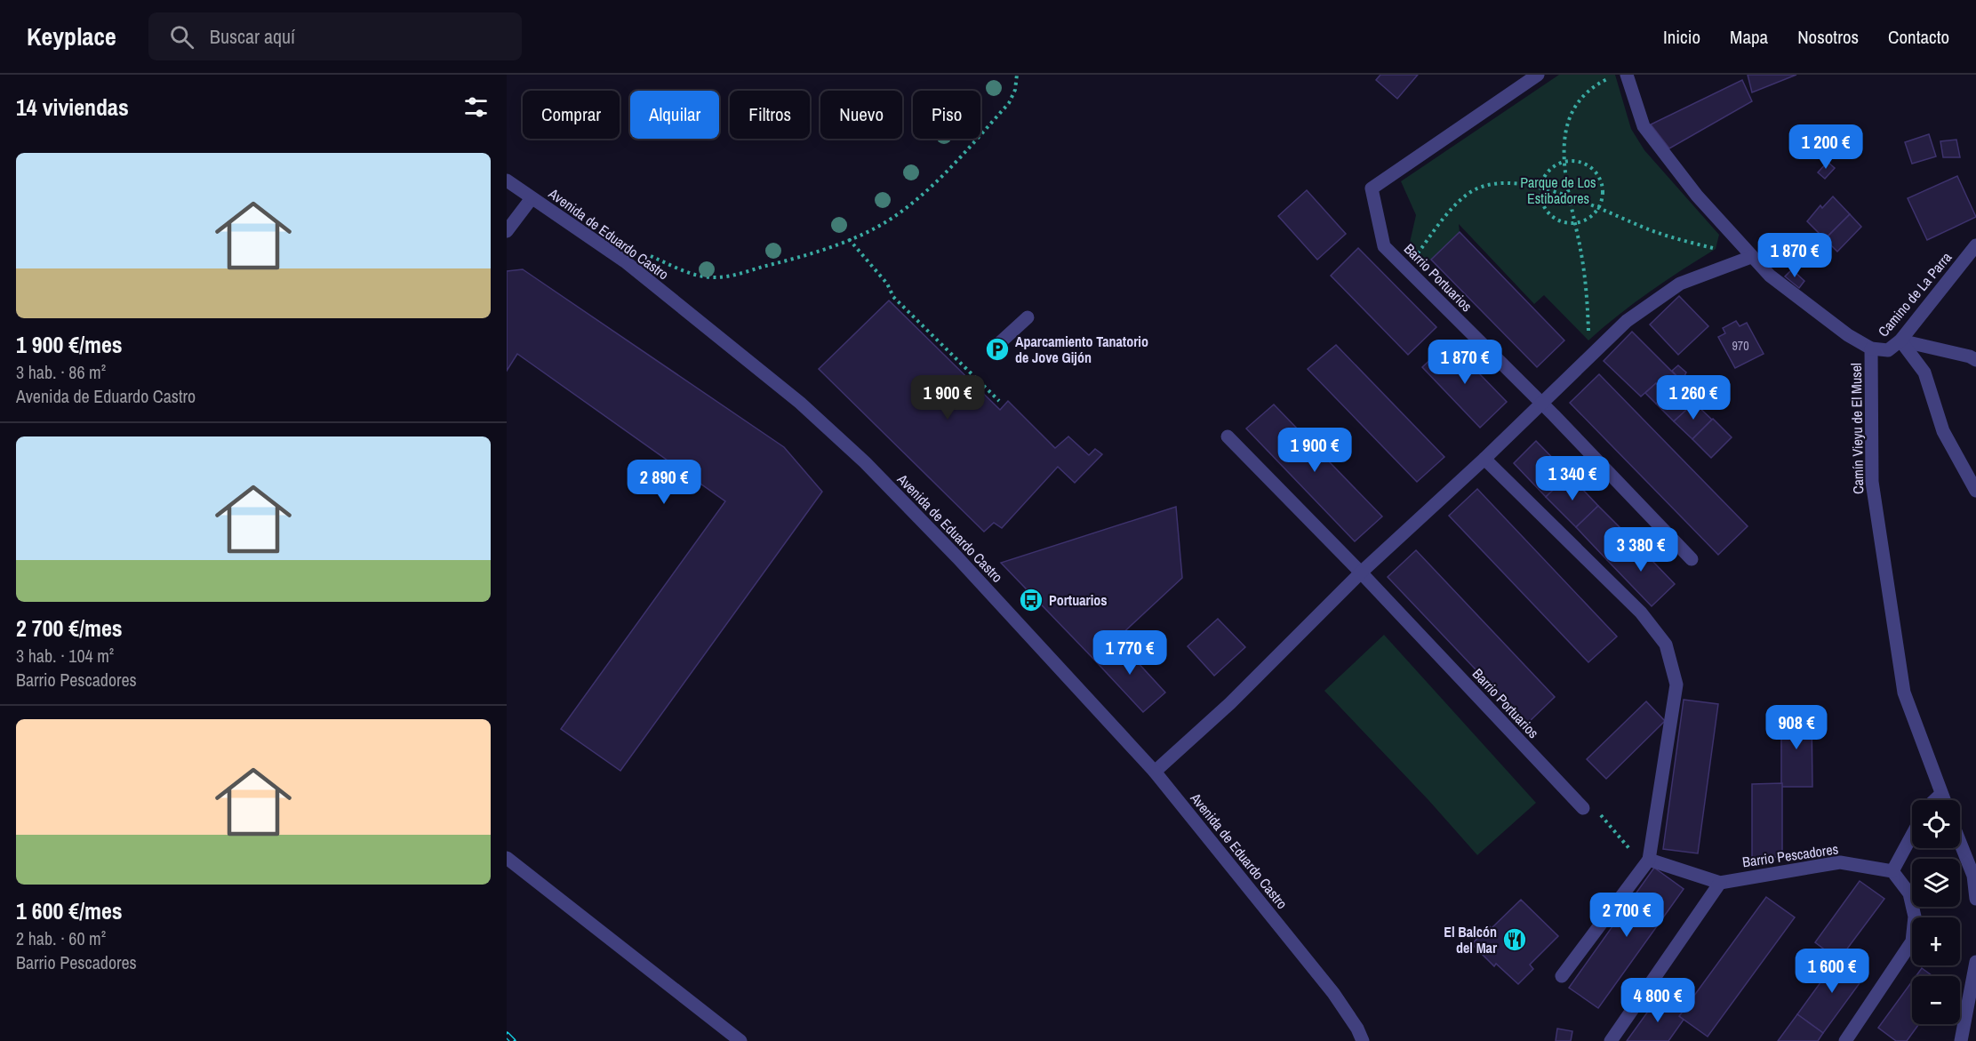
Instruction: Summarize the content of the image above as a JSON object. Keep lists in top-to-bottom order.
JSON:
{
  "streets": {
    "street": [
      "Avenida de Eduardo Castro",
      "Barrio Portuarios",
      "Camino de La Parra",
      "Camín Vieyu de El Musel",
      "Barrio Pescadores"
    ]
  },
  "crossings": [
    ["Camino de La Parra", "Camín Vieyu de El Musel"]
  ],
  "parks": ["Parque de Los Estibadores"],
  "places": {
    "parking": ["Aparcamiento Tanatorio de Jove Gijón"],
    "bus stop": ["Portuarios"],
    "restaurant": ["El Balcón del Mar"]
  },
  "house_numbers": ["970"],
  "page": {
    "header": "Keyplace",
    "search": "Buscar aquí",
    "nav": [
      "Inicio",
      "Mapa",
      "Nosotros",
      "Contacto"
    ],
    "heading": "14 viviendas",
    "chip": [
      "Comprar",
      "Alquilar",
      "Filtros",
      "Nuevo",
      "Piso"
    ],
    "price": [
      "1 200 €",
      "1 870 €",
      "1 870 €",
      "1 900 €",
      "1 260 €",
      "1 900 €",
      "1 340 €",
      "2 890 €",
      "3 380 €",
      "1 770 €",
      "908 €",
      "2 700 €",
      "1 600 €",
      "4 800 €"
    ],
    "list": [
      {
        "name": "1 900 €/mes",
        "note": "3 hab. · 86 m² · Avenida de Eduardo Castro"
      },
      {
        "name": "2 700 €/mes",
        "note": "3 hab. · 104 m² · Barrio Pescadores"
      },
      {
        "name": "1 600 €/mes",
        "note": "2 hab. · 60 m² · Barrio Pescadores"
      }
    ],
    "map_buttons": ["+", "−"]
  }
}
